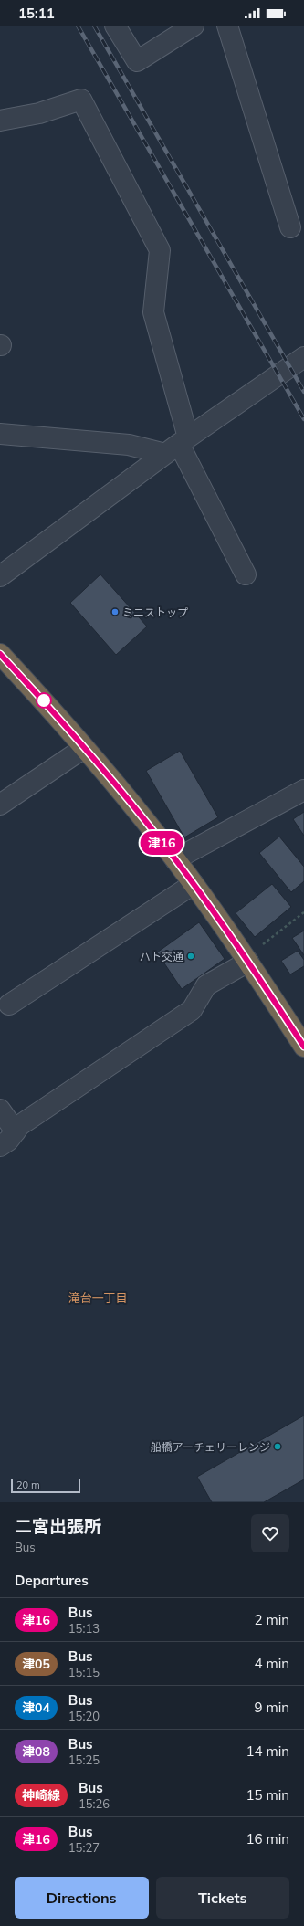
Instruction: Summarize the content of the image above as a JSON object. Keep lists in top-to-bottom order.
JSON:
{
  "districts": ["滝台一丁目"],
  "places": ["ミニストップ", "ハト交通", "船橋アーチェリーレンジ"],
  "lines": ["bus line 津16"],
  "scale_bar": "20 m",
  "page": {
    "status": "15:11",
    "on_map": "津16",
    "scale": "20 m",
    "heading": [
      ["二宮出張所", "Bus"],
      "Departures"
    ],
    "list": [
      {
        "mark": "津16",
        "name": "Bus",
        "note": "15:13",
        "value": "2 min"
      },
      {
        "mark": "津05",
        "name": "Bus",
        "note": "15:15",
        "value": "4 min"
      },
      {
        "mark": "津04",
        "name": "Bus",
        "note": "15:20",
        "value": "9 min"
      },
      {
        "mark": "津08",
        "name": "Bus",
        "note": "15:25",
        "value": "14 min"
      },
      {
        "mark": "神崎線",
        "name": "Bus",
        "note": "15:26",
        "value": "15 min"
      },
      {
        "mark": "津16",
        "name": "Bus",
        "note": "15:27",
        "value": "16 min"
      }
    ],
    "buttons": ["Directions", "Tickets"]
  }
}
